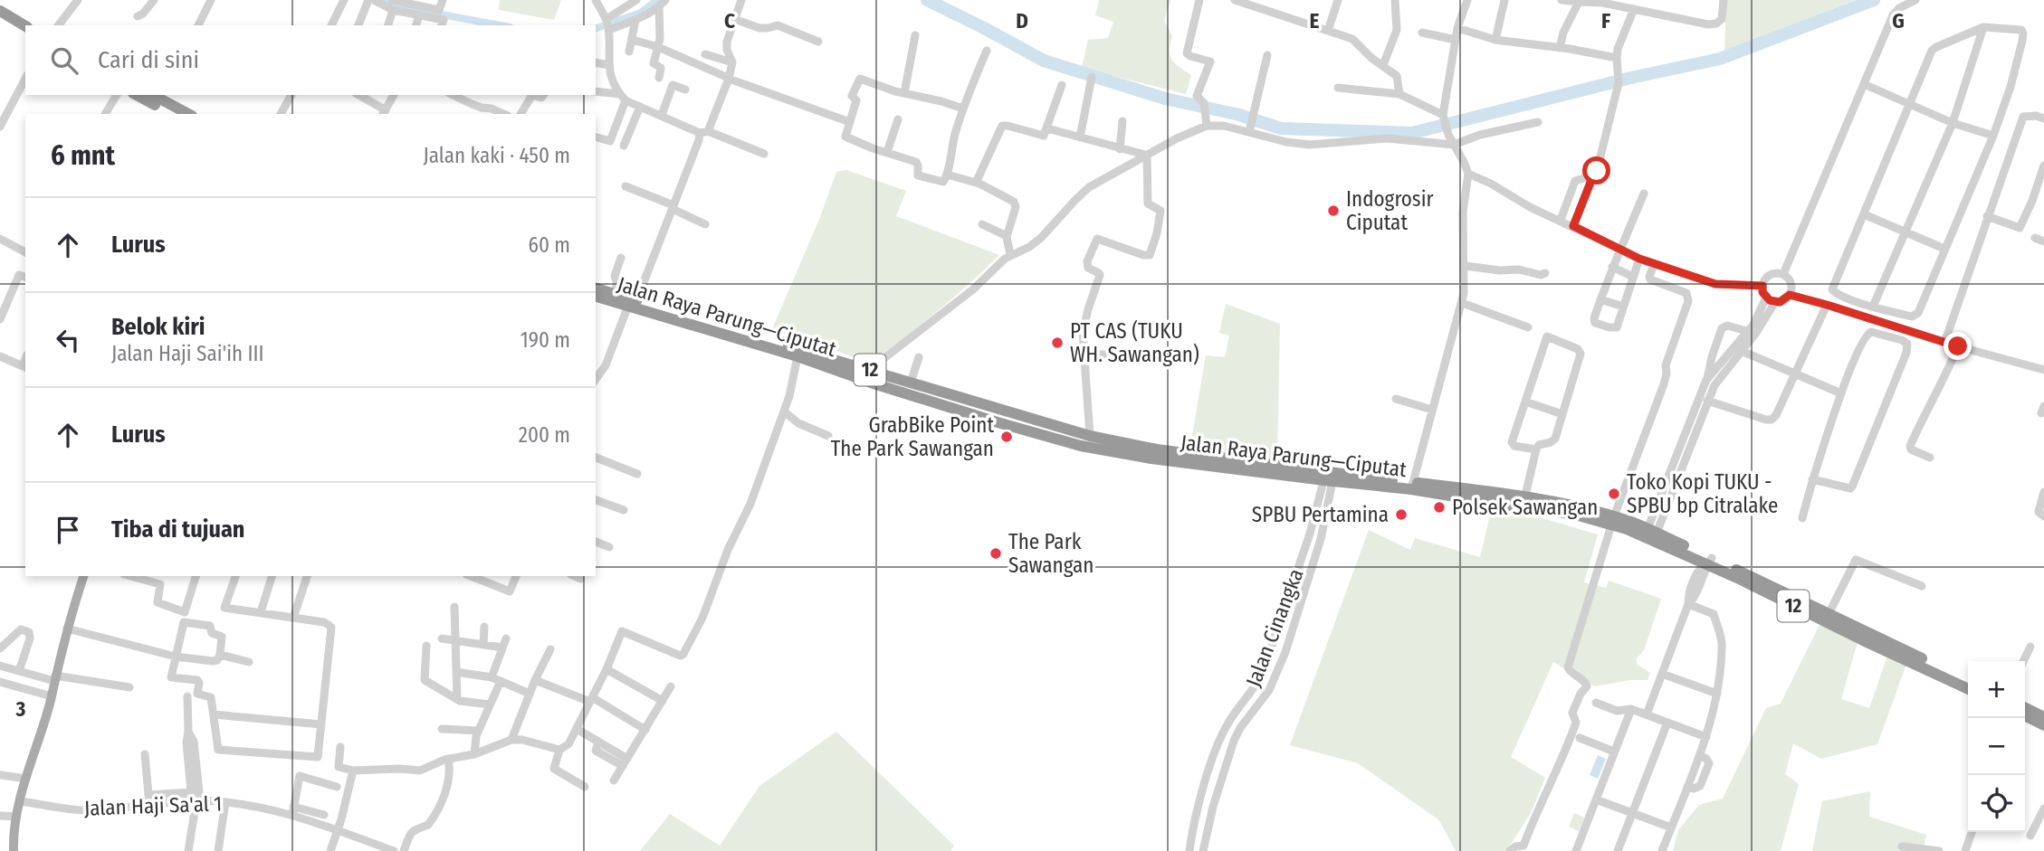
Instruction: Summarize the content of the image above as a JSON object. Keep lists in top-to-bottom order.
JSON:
{
  "streets": {
    "highway": ["Jalan Raya Parung—Ciputat", "12"],
    "street": ["Jalan Cinangka", "Jalan Haji Sa'al 1"]
  },
  "crossings": [
    ["Jalan Raya Parung—Ciputat", "Jalan Cinangka"]
  ],
  "places": [
    "Indogrosir Ciputat",
    "PT CAS (TUKU WH. Sawangan)",
    "GrabBike Point The Park Sawangan",
    "Toko Kopi TUKU - SPBU bp Citralake",
    "Polsek Sawangan",
    "SPBU Pertamina",
    "The Park Sawangan"
  ],
  "page": {
    "search": "Cari di sini",
    "heading": ["6 mnt", "Jalan kaki · 450 m"],
    "list": [
      ["Lurus", "60 m"],
      ["Belok kiri", "Jalan Haji Sai'ih III", "190 m"],
      ["Lurus", "200 m"],
      "Tiba di tujuan"
    ],
    "map_buttons": ["+", "−"]
  },
  "grid": {
    "columns": [
      "C",
      "D",
      "E",
      "F",
      "G"
    ],
    "rows": ["3"]
  }
}
